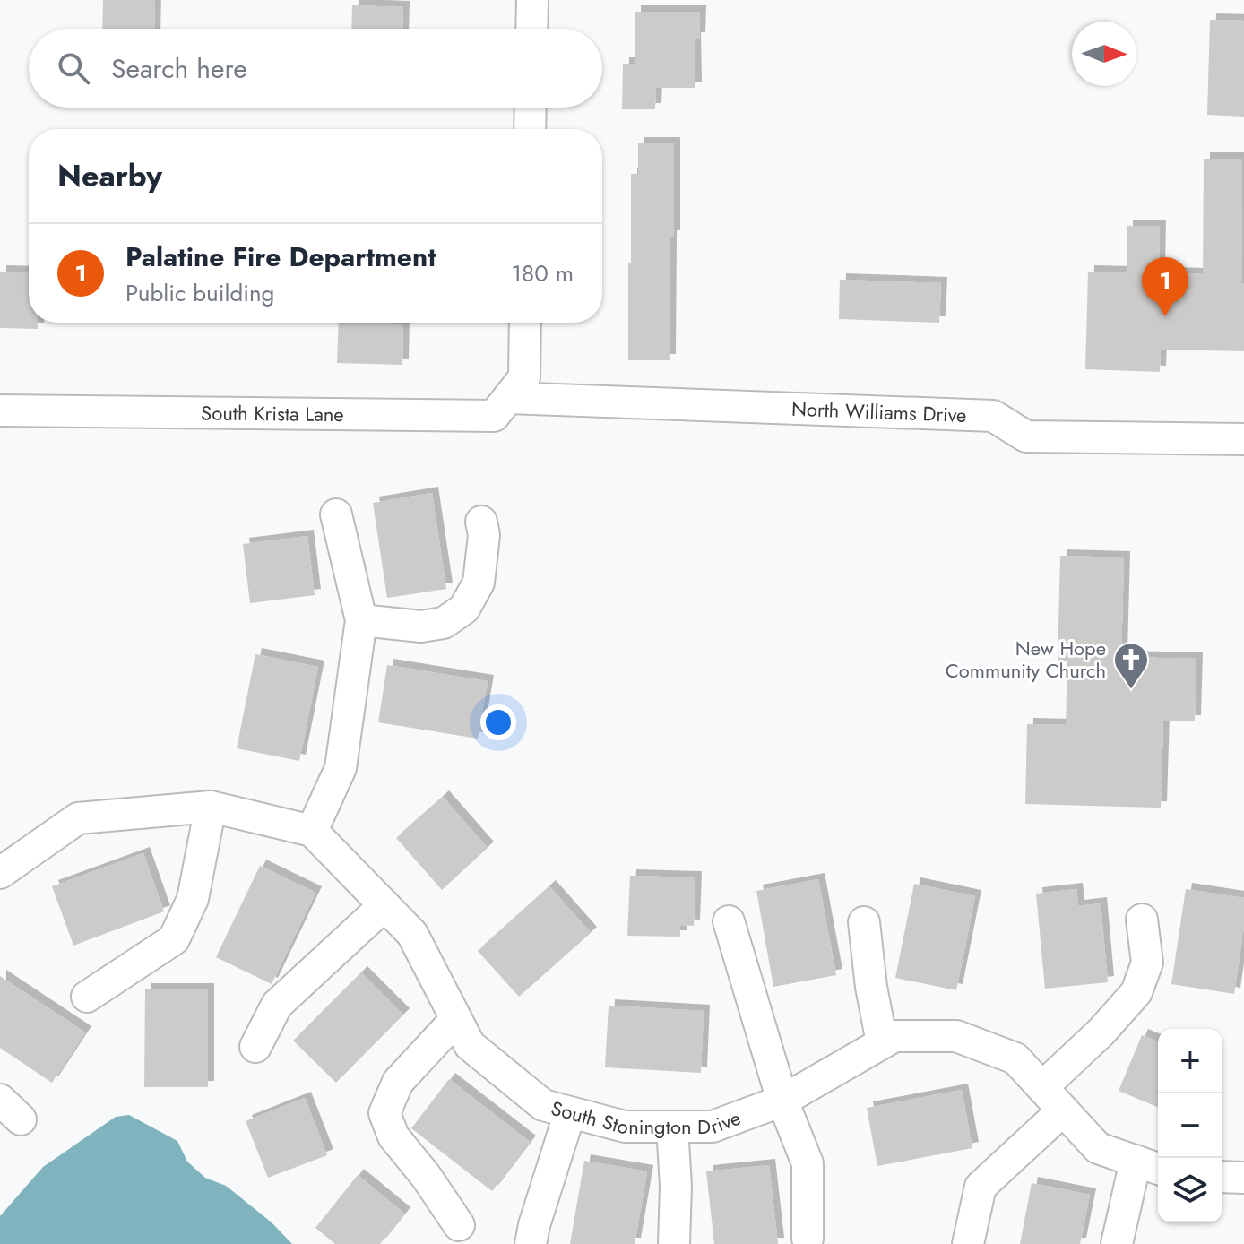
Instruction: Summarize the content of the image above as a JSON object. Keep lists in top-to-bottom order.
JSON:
{
  "streets": {
    "street": ["North Williams Drive", "South Krista Lane", "South Stonington Drive"]
  },
  "crossings": [
    ["North Williams Drive", "South Krista Lane"]
  ],
  "places": {
    "church": ["New Hope Community Church"]
  },
  "north": "right",
  "page": {
    "search": "Search here",
    "heading": "Nearby",
    "list": [
      {
        "mark": "1",
        "name": "Palatine Fire Department",
        "note": "Public building",
        "value": "180 m"
      }
    ],
    "pins": "1",
    "map_buttons": ["+", "−"]
  }
}
